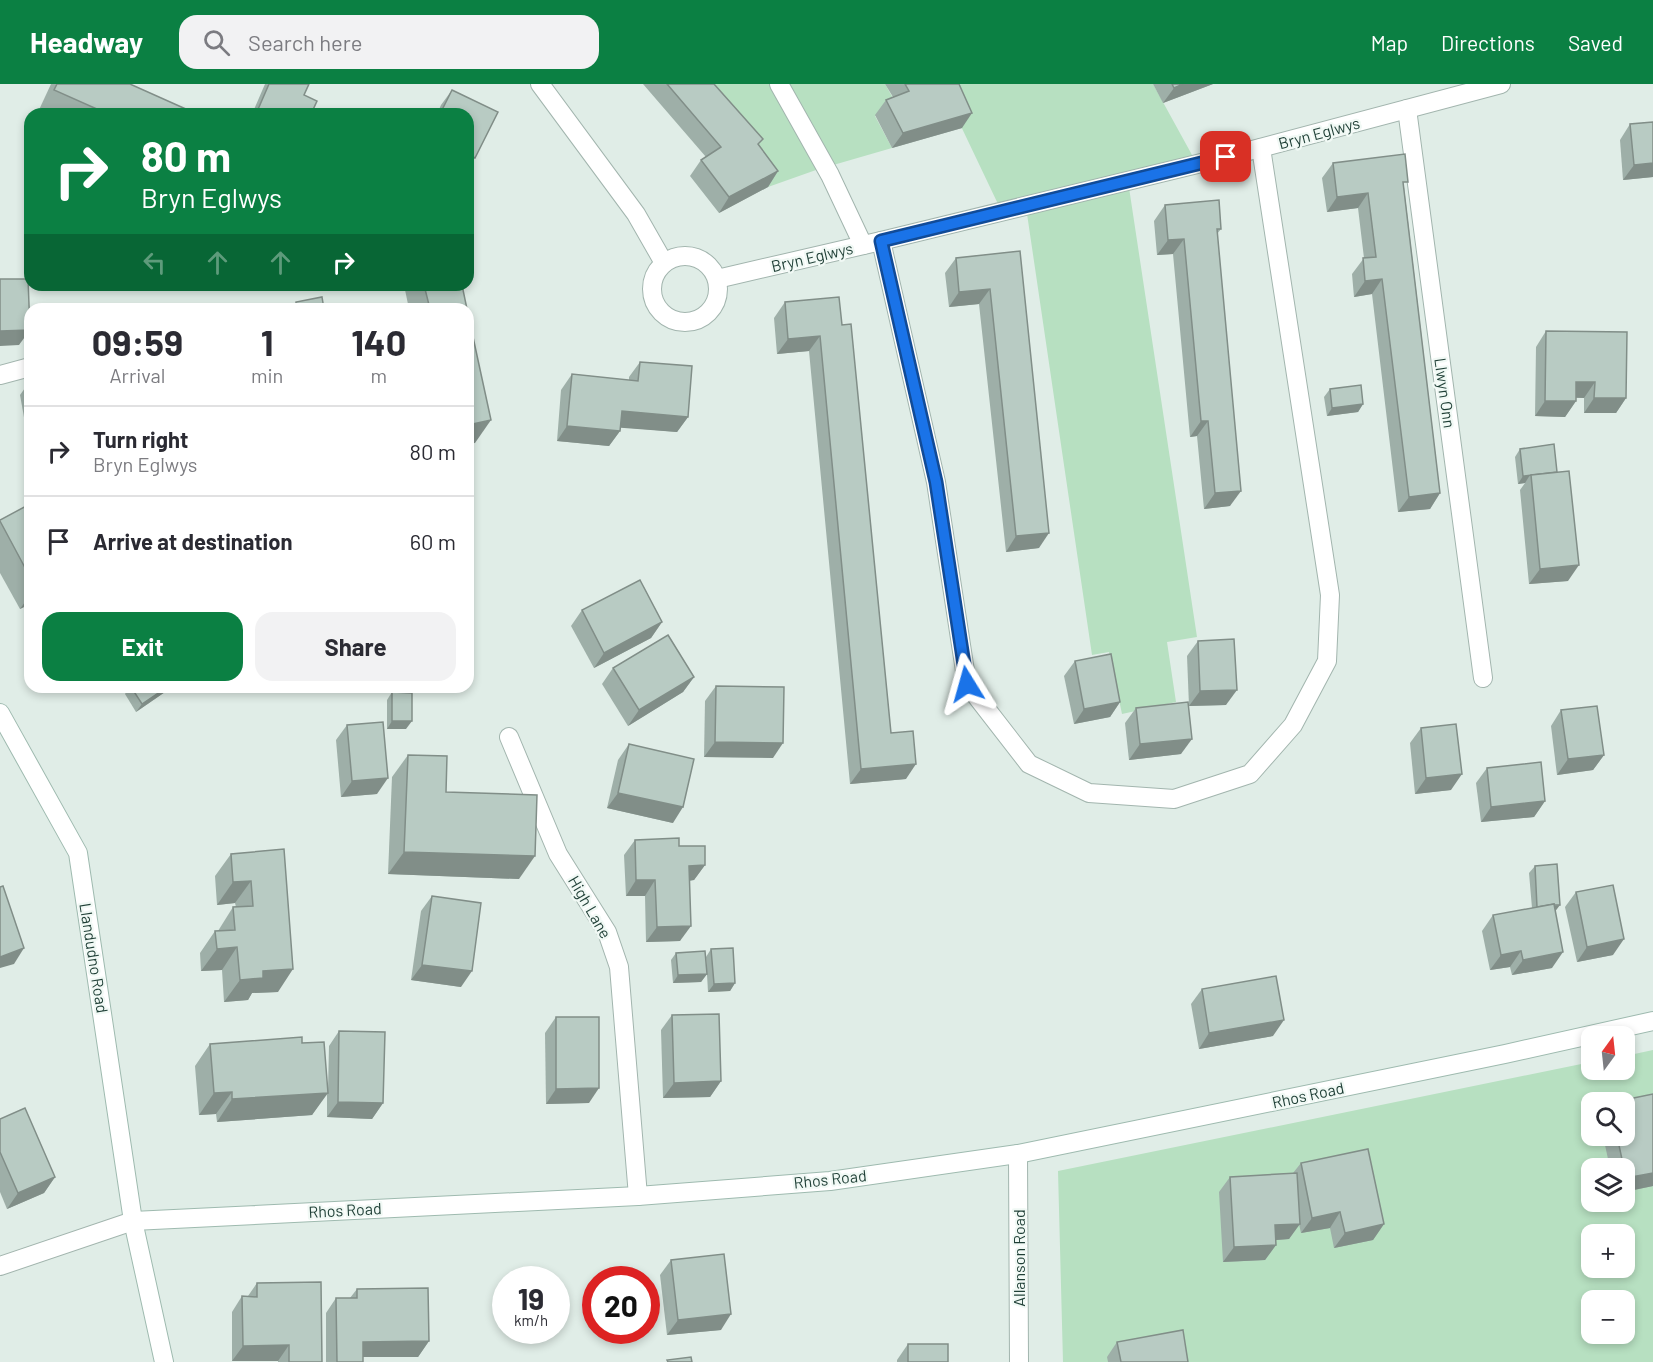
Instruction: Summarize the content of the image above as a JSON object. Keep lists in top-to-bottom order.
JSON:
{
  "streets": {
    "street": [
      "Bryn Eglwys",
      "Llwyn Onn",
      "High Lane",
      "Llandudno Road",
      "Rhos Road",
      "Allanson Road"
    ]
  },
  "crossings": [
    ["Bryn Eglwys", "Llwyn Onn"],
    ["High Lane", "Rhos Road"],
    ["Llandudno Road", "Rhos Road"],
    ["Rhos Road", "Allanson Road"]
  ],
  "north": "top",
  "page": {
    "header": "Headway",
    "search": "Search here",
    "nav": ["Map", "Directions", "Saved"],
    "turn": ["80 m", "Bryn Eglwys"],
    "eta": [
      "09:59",
      "Arrival",
      "1",
      "min",
      "140",
      "m"
    ],
    "list": [
      {
        "name": "Turn right",
        "note": "Bryn Eglwys",
        "value": "80 m"
      },
      {
        "name": "Arrive at destination",
        "value": "60 m"
      }
    ],
    "buttons": ["Exit", "Share"],
    "map_buttons": ["+", "−"],
    "speed": "19 km/h",
    "limit": "20"
  }
}
